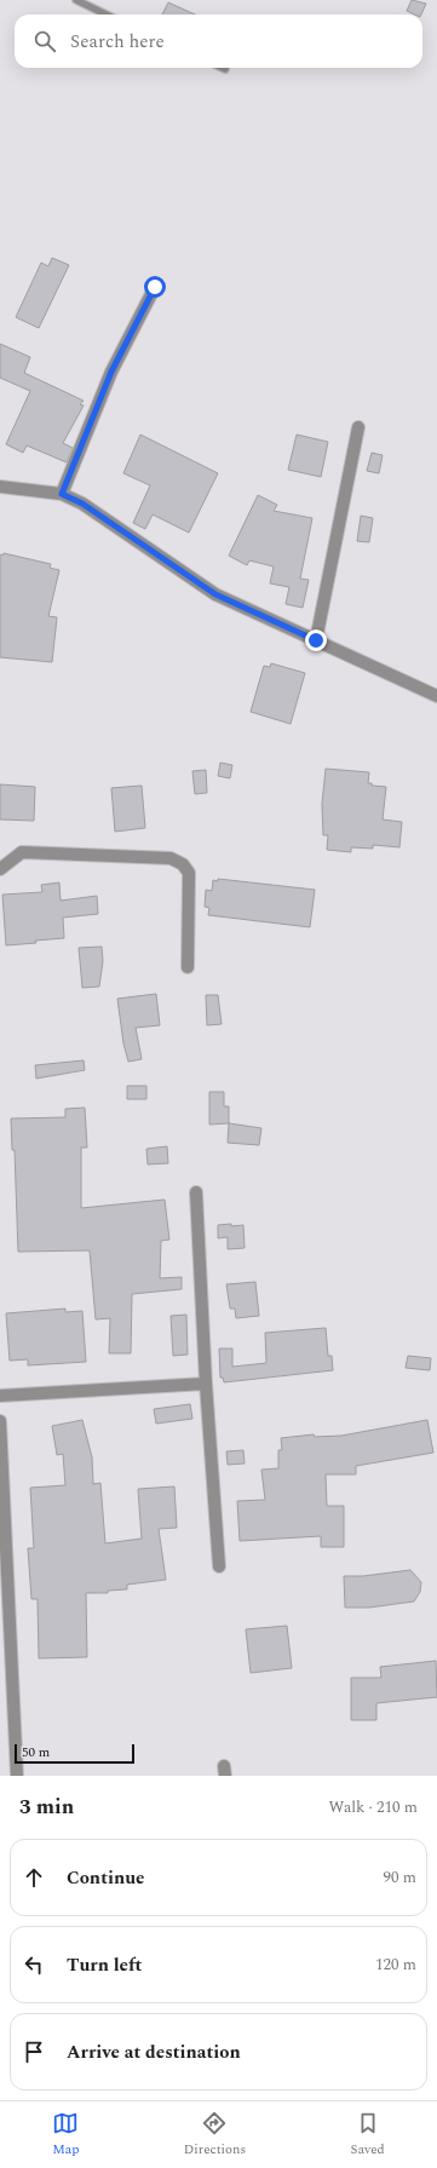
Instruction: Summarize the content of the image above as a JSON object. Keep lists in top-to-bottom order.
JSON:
{
  "scale_bar": "50 m",
  "page": {
    "search": "Search here",
    "scale": "50 m",
    "heading": ["3 min", "Walk · 210 m"],
    "list": [
      ["Continue", "90 m"],
      ["Turn left", "120 m"],
      "Arrive at destination"
    ],
    "nav": ["Map", "Directions", "Saved"]
  }
}
